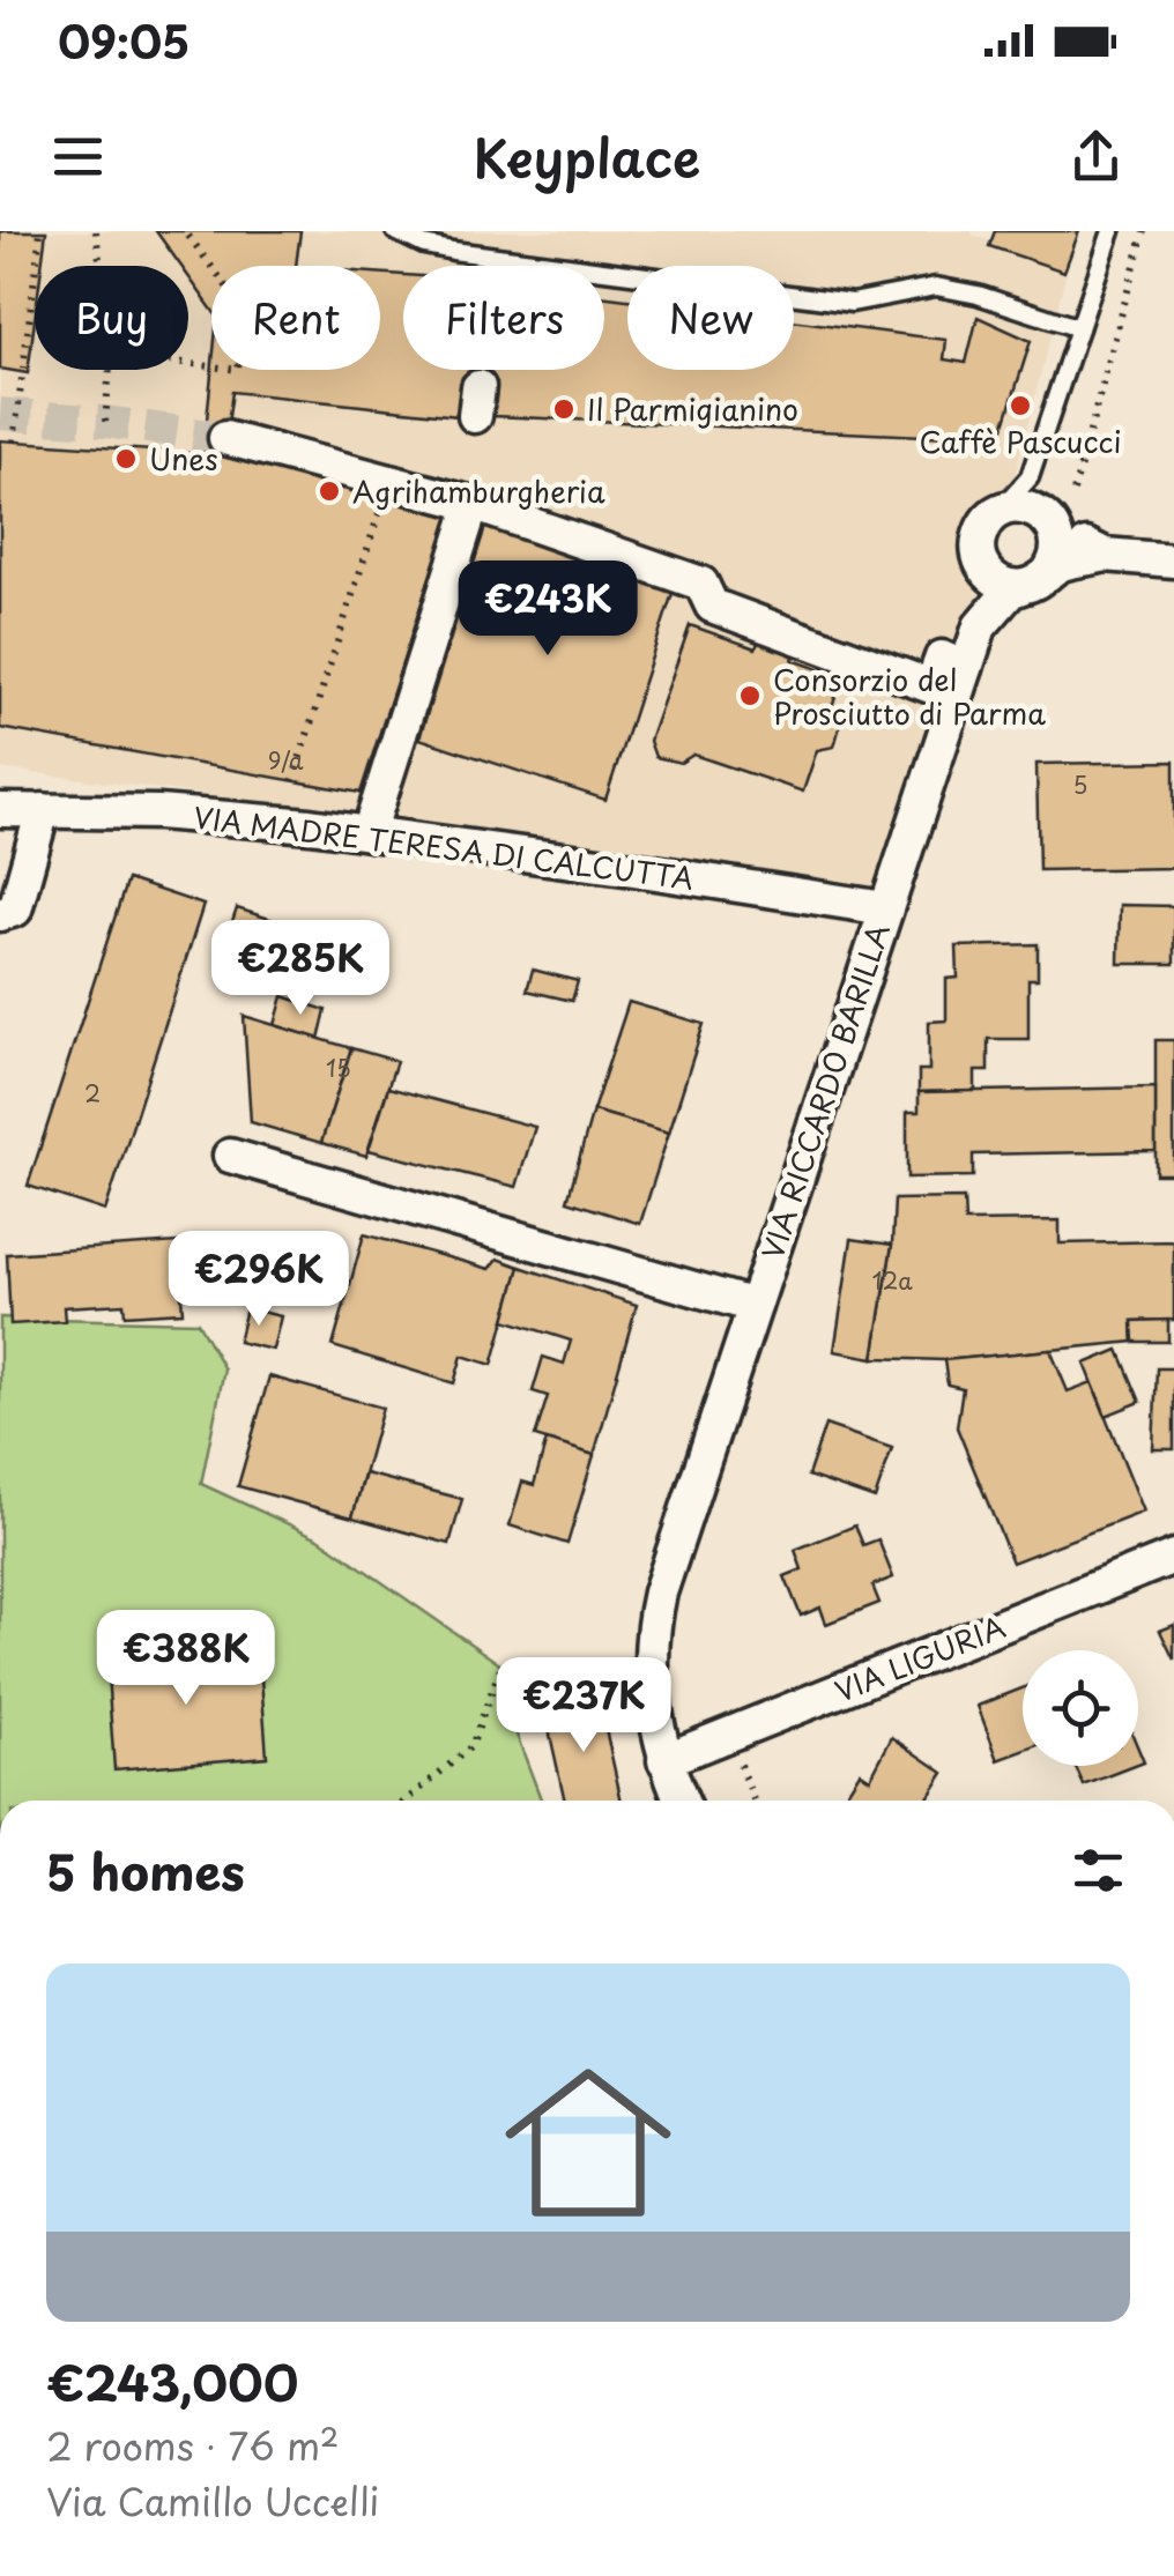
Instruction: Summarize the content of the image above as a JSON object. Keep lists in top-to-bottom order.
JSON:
{
  "streets": {
    "street": ["VIA MADRE TERESA DI CALCUTTA", "VIA RICCARDO BARILLA", "VIA LIGURIA"]
  },
  "crossings": [
    ["VIA MADRE TERESA DI CALCUTTA", "VIA RICCARDO BARILLA"],
    ["VIA RICCARDO BARILLA", "VIA LIGURIA"]
  ],
  "places": [
    "Caffè Pascucci",
    "Il Parmigianino",
    "Unes",
    "Agrihamburgheria",
    "Consorzio del Prosciutto di Parma"
  ],
  "house_numbers": [
    "9/a",
    "5",
    "15",
    "2",
    "12a"
  ],
  "page": {
    "status": "09:05",
    "header": "Keyplace",
    "chip": [
      "Buy",
      "Rent",
      "Filters",
      "New"
    ],
    "price": [
      "€243K",
      "€285K",
      "€296K",
      "€388K",
      "€237K"
    ],
    "heading": "5 homes",
    "list": [
      {
        "name": "€243,000",
        "note": "2 rooms · 76 m² · Via Camillo Uccelli"
      }
    ]
  }
}
